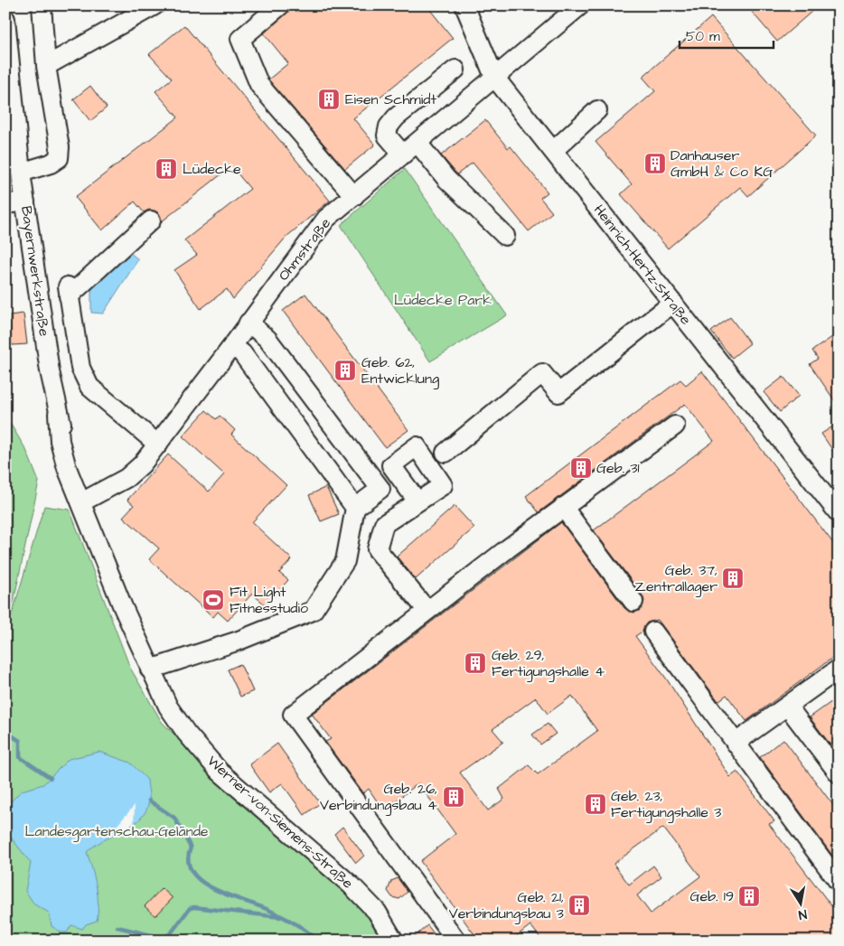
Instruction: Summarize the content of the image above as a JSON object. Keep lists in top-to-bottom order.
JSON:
{
  "streets": {
    "street": [
      "Ohmstraße",
      "Heinrich-Hertz-Straße",
      "Bayernwerkstraße",
      "Werner-von-Siemens-Straße"
    ]
  },
  "crossings": [
    ["Ohmstraße", "Heinrich-Hertz-Straße"],
    ["Ohmstraße", "Bayernwerkstraße"],
    ["Ohmstraße", "Werner-von-Siemens-Straße"],
    ["Bayernwerkstraße", "Werner-von-Siemens-Straße"]
  ],
  "parks": ["Lüdecke Park", "Landesgartenschau-Gelände"],
  "places": {
    "building": [
      "Eisen Schmidt",
      "Danhauser GmbH & Co KG",
      "Lüdecke",
      "Geb. 62, Entwicklung",
      "Geb. 31",
      "Geb. 37, Zentrallager",
      "Geb. 29, Fertigungshalle 4",
      "Geb. 26, Verbindungsbau 4",
      "Geb. 23, Fertigungshalle 3",
      "Geb. 19",
      "Geb. 21, Verbindungsbau 3"
    ],
    "sports": ["Fit Light Fitnesstudio"]
  },
  "scale_bar": "50 m",
  "north": "bottom"
}
